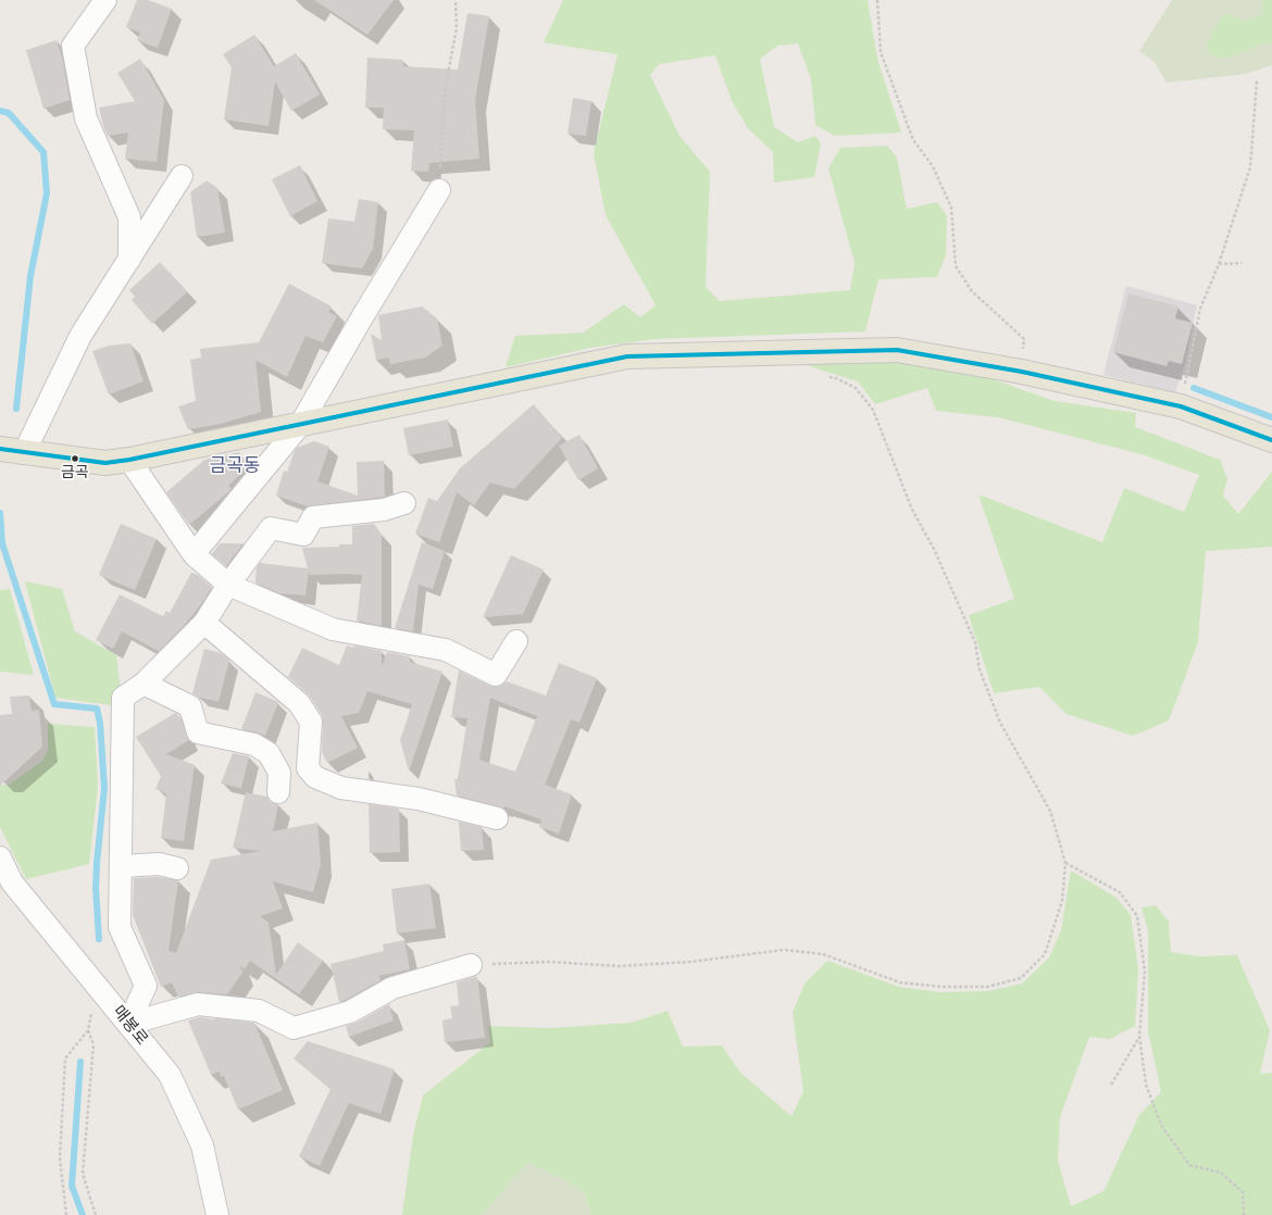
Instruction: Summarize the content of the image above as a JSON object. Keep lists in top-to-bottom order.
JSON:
{
  "streets": {
    "street": ["매봉로"]
  },
  "districts": ["금곡동"],
  "places": ["금곡"]
}
